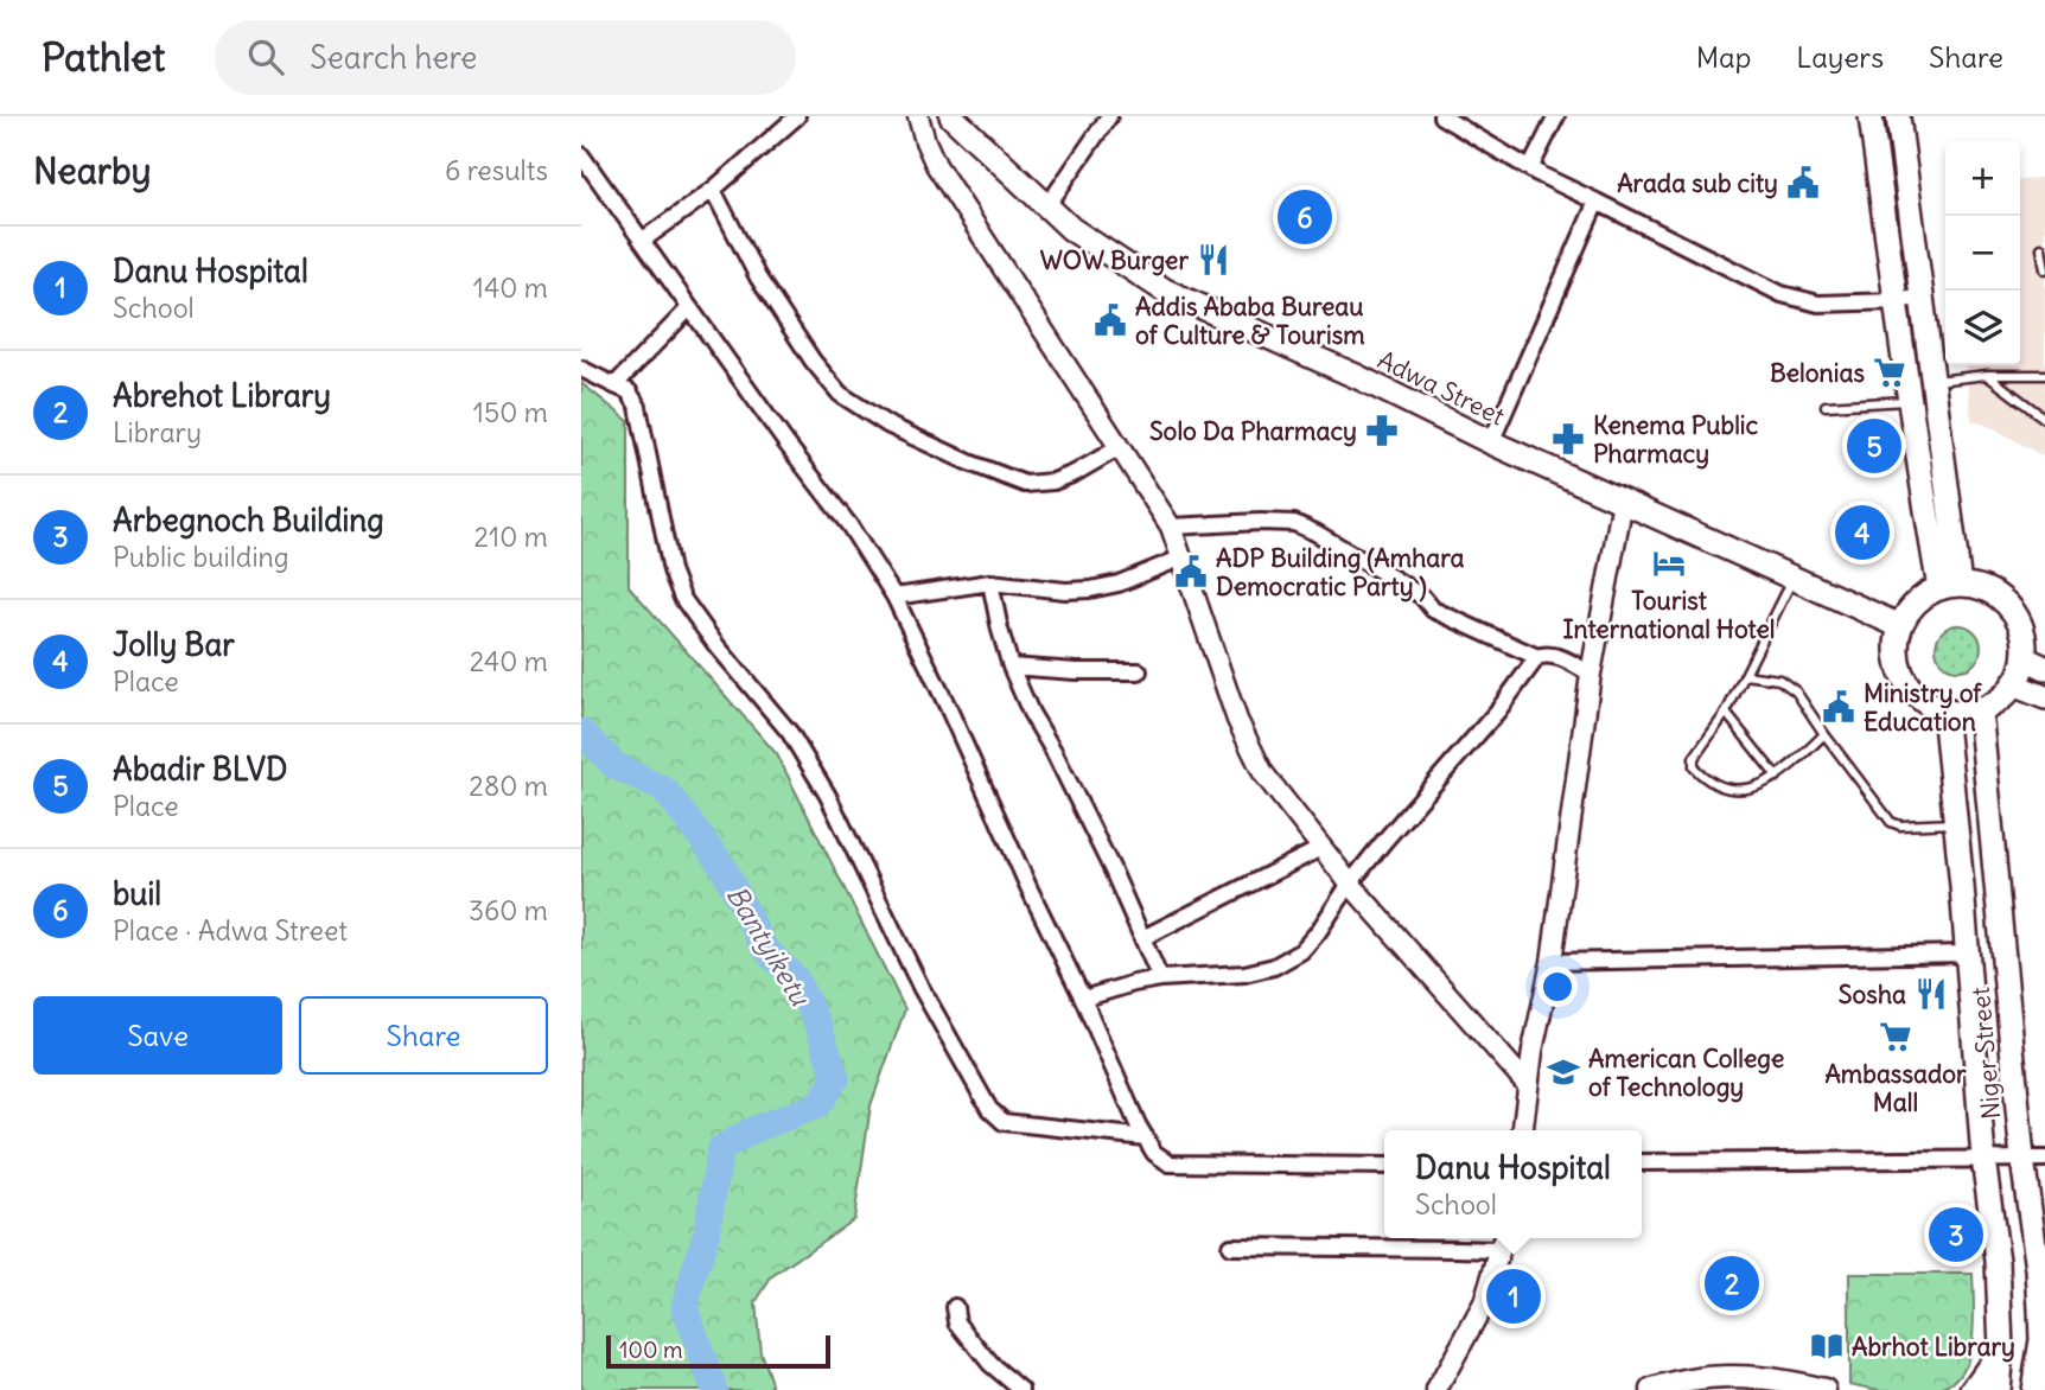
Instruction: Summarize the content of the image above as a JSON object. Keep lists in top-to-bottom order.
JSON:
{
  "streets": {
    "main road": ["Adwa Street", "Niger Street"]
  },
  "crossings": [
    ["Adwa Street", "Niger Street"]
  ],
  "water": ["Bantyiketu"],
  "places": {
    "public building": [
      "Arada sub city",
      "Addis Ababa Bureau of Culture & Tourism",
      "ADP Building (Amhara Democratic Party )",
      "Ministry of Education"
    ],
    "restaurant": ["WOW Burger", "Sosha"],
    "supermarket": ["Belonias", "Ambassador Mall"],
    "pharmacy": ["Solo Da Pharmacy", "Kenema Public Pharmacy"],
    "hotel": ["Tourist International Hotel"],
    "school or university": ["American College of Technology"],
    "library": ["Abrhot Library"]
  },
  "scale_bar": "100 m",
  "page": {
    "header": "Pathlet",
    "search": "Search here",
    "nav": ["Map", "Layers", "Share"],
    "heading": ["Nearby", "6 results"],
    "map_buttons": ["+", "−"],
    "pins": [
      "6",
      "5",
      "4",
      "3",
      "2",
      "1"
    ],
    "list": [
      {
        "mark": "1",
        "name": "Danu Hospital",
        "note": "School",
        "value": "140 m"
      },
      {
        "mark": "2",
        "name": "Abrehot Library",
        "note": "Library",
        "value": "150 m"
      },
      {
        "mark": "3",
        "name": "Arbegnoch Building",
        "note": "Public building",
        "value": "210 m"
      },
      {
        "mark": "4",
        "name": "Jolly Bar",
        "note": "Place",
        "value": "240 m"
      },
      {
        "mark": "5",
        "name": "Abadir BLVD",
        "note": "Place",
        "value": "280 m"
      },
      {
        "mark": "6",
        "name": "buil",
        "note": "Place · Adwa Street",
        "value": "360 m"
      }
    ],
    "buttons": ["Save", "Share"],
    "popup": ["Danu Hospital", "School"],
    "scale": "100 m"
  }
}
